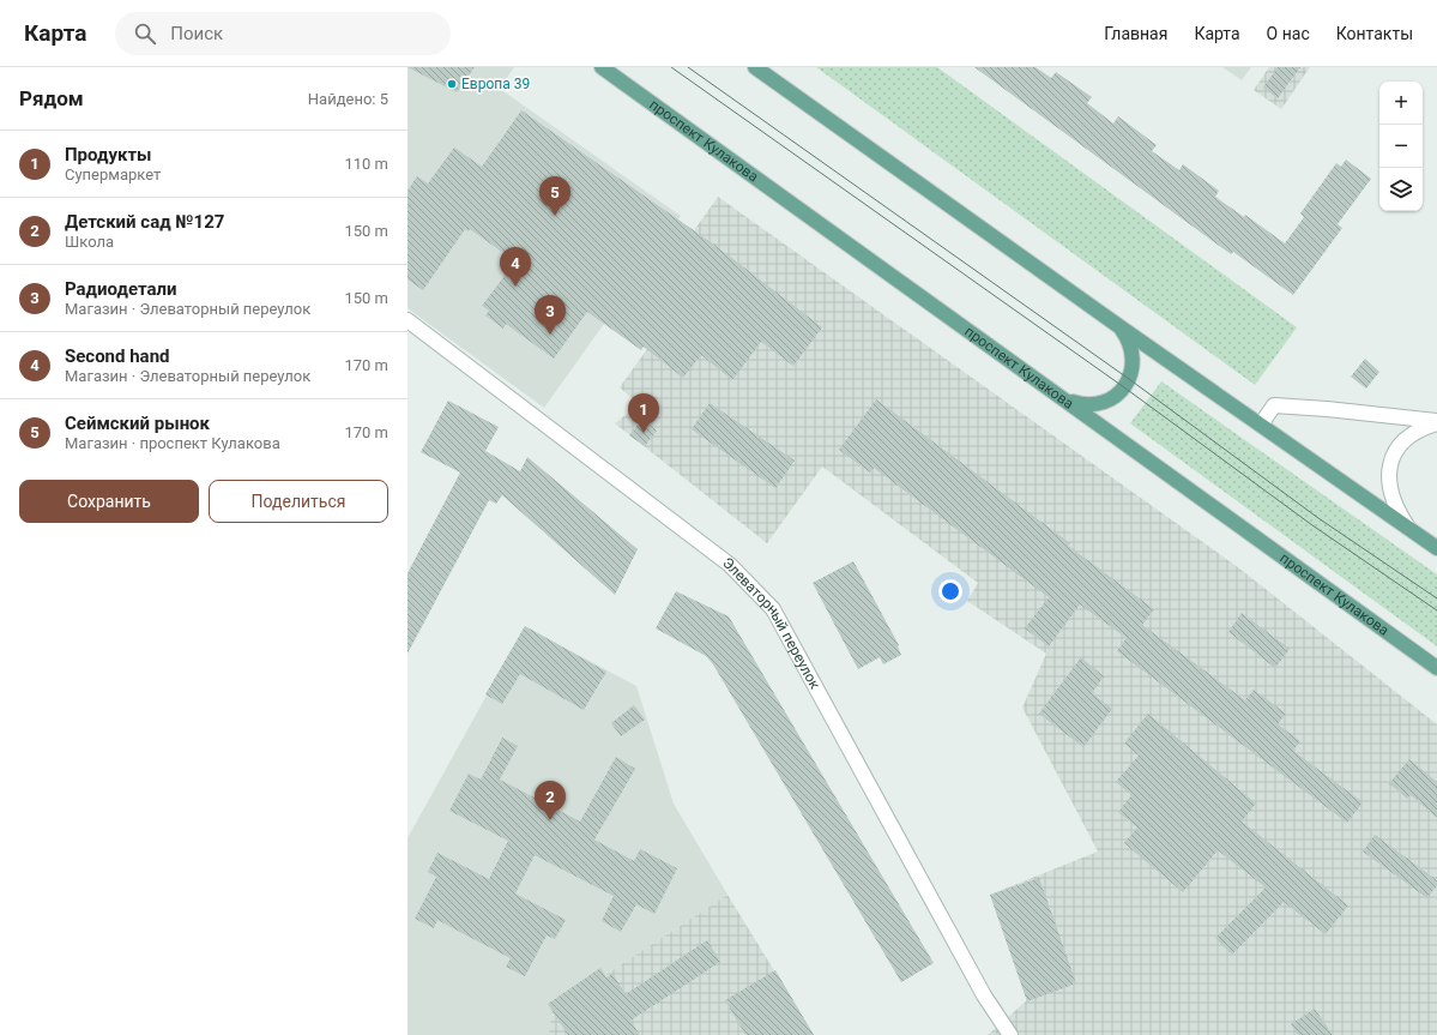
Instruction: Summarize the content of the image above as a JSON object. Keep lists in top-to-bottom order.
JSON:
{
  "streets": {
    "main road": ["проспект Кулакова"],
    "street": ["Элеваторный переулок"]
  },
  "places": ["Европа 39"],
  "page": {
    "header": "Карта",
    "search": "Поиск",
    "nav": [
      "Главная",
      "Карта",
      "О нас",
      "Контакты"
    ],
    "heading": ["Рядом", "Найдено: 5"],
    "map_buttons": ["+", "−"],
    "list": [
      {
        "mark": "1",
        "name": "Продукты",
        "note": "Супермаркет",
        "value": "110 m"
      },
      {
        "mark": "2",
        "name": "Детский сад №127",
        "note": "Школа",
        "value": "150 m"
      },
      {
        "mark": "3",
        "name": "Радиодетали",
        "note": "Магазин · Элеваторный переулок",
        "value": "150 m"
      },
      {
        "mark": "4",
        "name": "Second hand",
        "note": "Магазин · Элеваторный переулок",
        "value": "170 m"
      },
      {
        "mark": "5",
        "name": "Сеймский рынок",
        "note": "Магазин · проспект Кулакова",
        "value": "170 m"
      }
    ],
    "pins": [
      "5",
      "4",
      "3",
      "1",
      "2"
    ],
    "buttons": ["Сохранить", "Поделиться"]
  }
}
